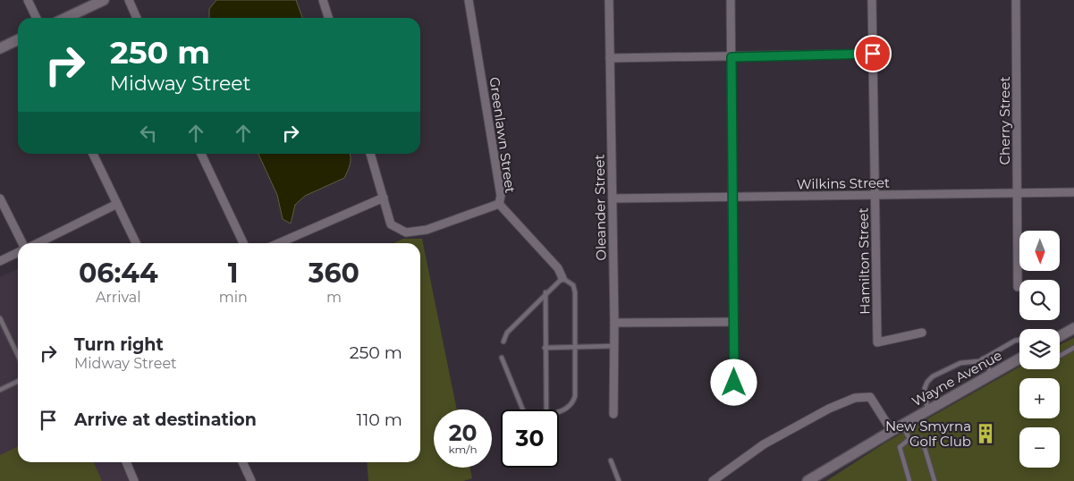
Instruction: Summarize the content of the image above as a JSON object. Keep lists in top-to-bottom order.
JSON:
{
  "streets": {
    "street": [
      "Cherry Street",
      "Greenlawn Street",
      "Wilkins Street",
      "Oleander Street",
      "Hamilton Street",
      "Wayne Avenue"
    ]
  },
  "crossings": [
    ["Cherry Street", "Wilkins Street"],
    ["Wilkins Street", "Oleander Street"],
    ["Wilkins Street", "Hamilton Street"]
  ],
  "places": {
    "building": ["New Smyrna Golf Club"]
  },
  "north": "bottom",
  "page": {
    "turn": ["250 m", "Midway Street"],
    "map_buttons": ["+", "−"],
    "eta": [
      "06:44",
      "Arrival",
      "1",
      "min",
      "360",
      "m"
    ],
    "list": [
      {
        "name": "Turn right",
        "note": "Midway Street",
        "value": "250 m"
      },
      {
        "name": "Arrive at destination",
        "value": "110 m"
      }
    ],
    "speed": "20 km/h",
    "limit": "30"
  }
}
